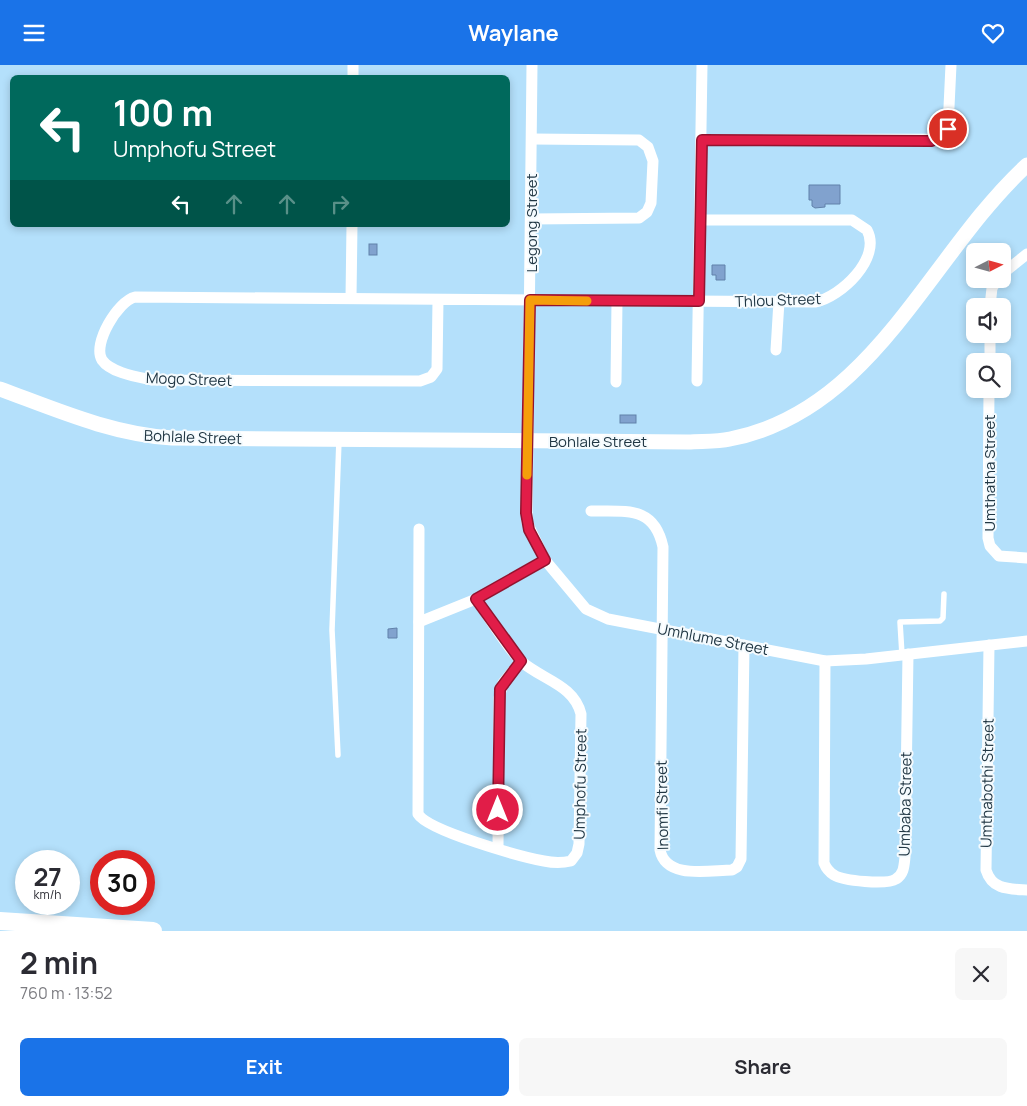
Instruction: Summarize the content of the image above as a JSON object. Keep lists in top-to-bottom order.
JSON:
{
  "streets": {
    "street": [
      "Legong Street",
      "Thlou Street",
      "Mogo Street",
      "Bohlale Street",
      "Umthatha Street",
      "Umhlume Street",
      "Umthabothi Street",
      "Umphofu Street",
      "Umbaba Street",
      "Inomfi Street"
    ]
  },
  "crossings": [
    ["Legong Street", "Thlou Street"],
    ["Legong Street", "Mogo Street"],
    ["Legong Street", "Bohlale Street"],
    ["Legong Street", "Umhlume Street"],
    ["Thlou Street", "Mogo Street"],
    ["Bohlale Street", "Umhlume Street"],
    ["Umhlume Street", "Umthabothi Street"],
    ["Umhlume Street", "Umbaba Street"],
    ["Umhlume Street", "Inomfi Street"]
  ],
  "north": "right",
  "page": {
    "header": "Waylane",
    "turn": ["100 m", "Umphofu Street"],
    "speed": "27 km/h",
    "limit": "30",
    "heading": ["2 min", "760 m · 13:52"],
    "buttons": ["Exit", "Share"]
  }
}
